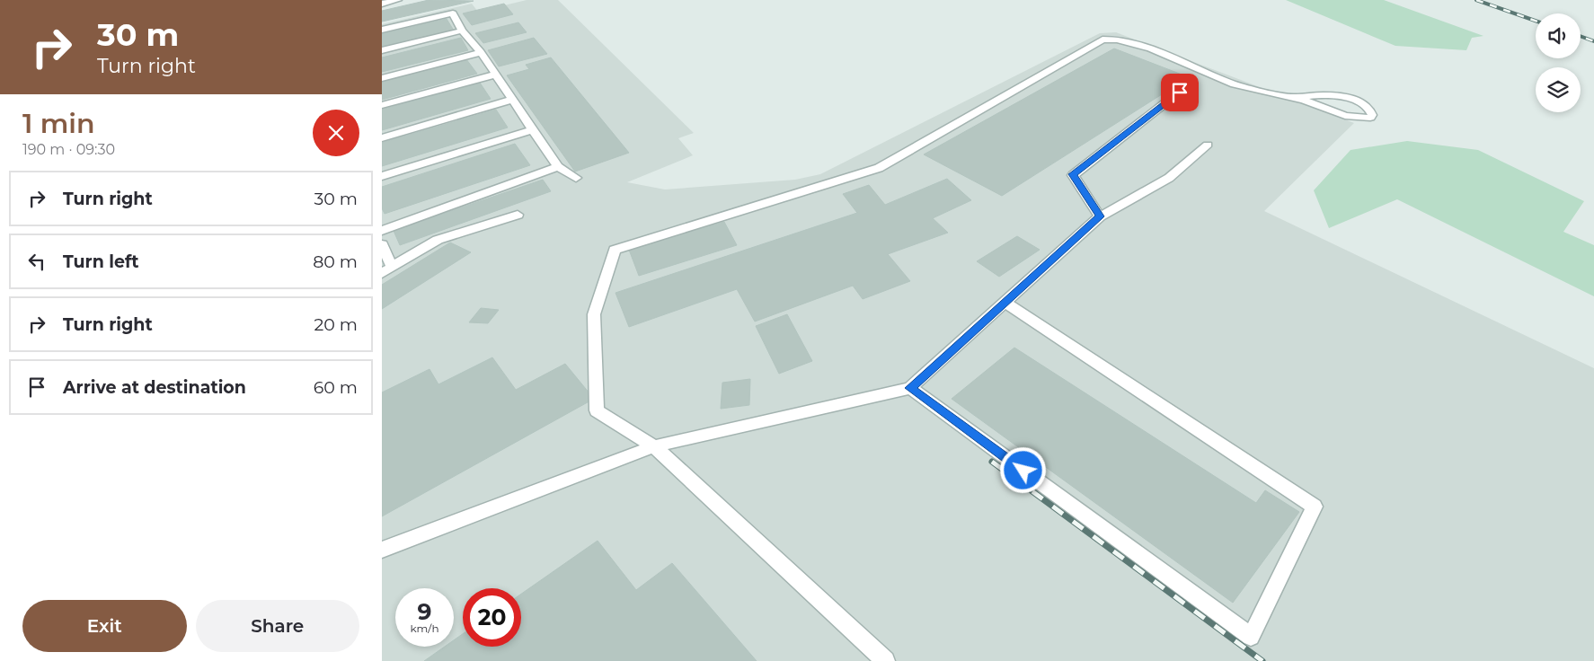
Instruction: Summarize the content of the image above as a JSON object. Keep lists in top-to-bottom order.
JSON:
{
  "page": {
    "turn": ["30 m", "Turn right"],
    "heading": ["1 min", "190 m · 09:30"],
    "list": [
      {
        "name": "Turn right",
        "value": "30 m"
      },
      {
        "name": "Turn left",
        "value": "80 m"
      },
      {
        "name": "Turn right",
        "value": "20 m"
      },
      {
        "name": "Arrive at destination",
        "value": "60 m"
      }
    ],
    "speed": "9 km/h",
    "limit": "20",
    "buttons": ["Exit", "Share"]
  }
}
